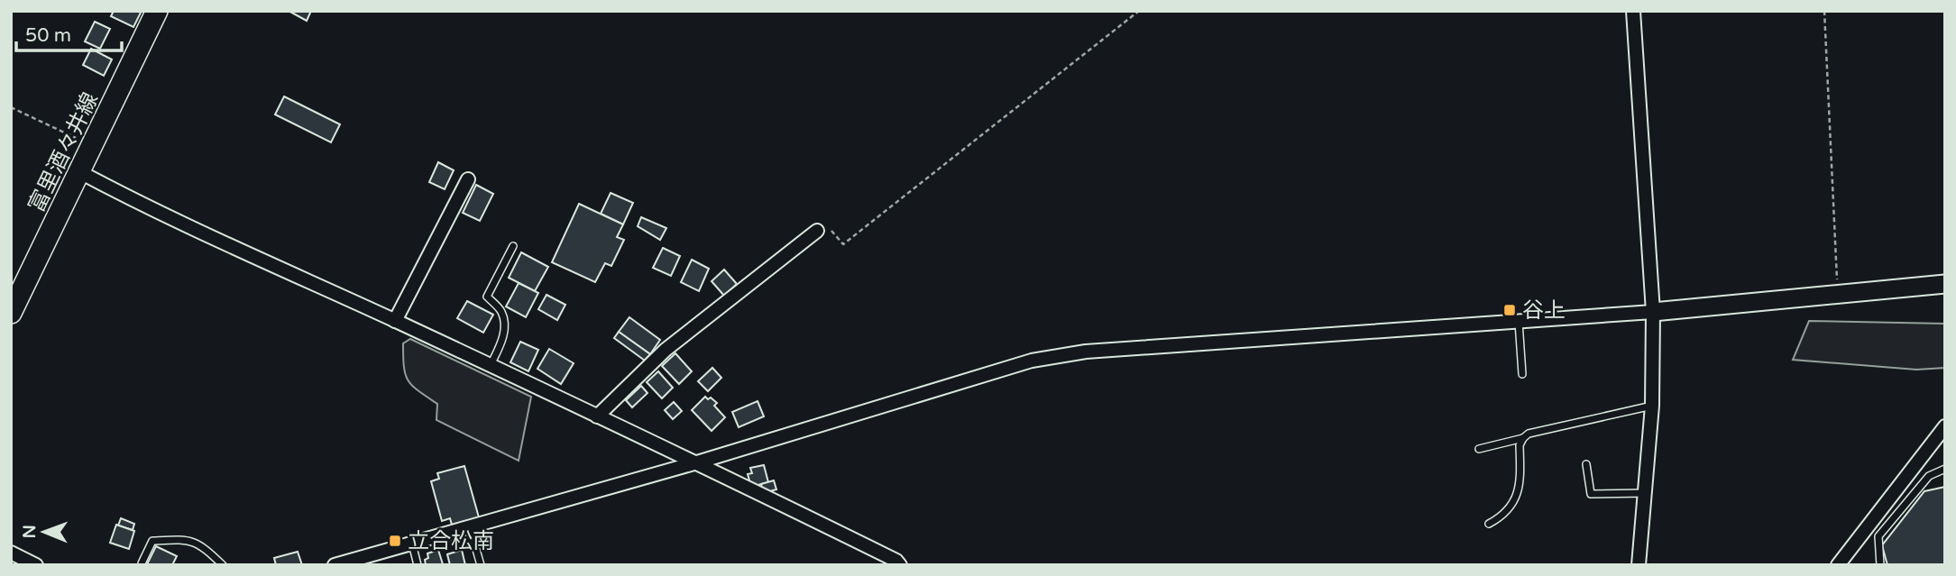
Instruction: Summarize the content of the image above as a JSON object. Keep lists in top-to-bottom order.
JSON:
{
  "streets": {
    "main road": ["富里酒々井線"]
  },
  "places": {
    "transit": ["谷上", "立合松南"]
  },
  "scale_bar": "50 m",
  "north": "left"
}
